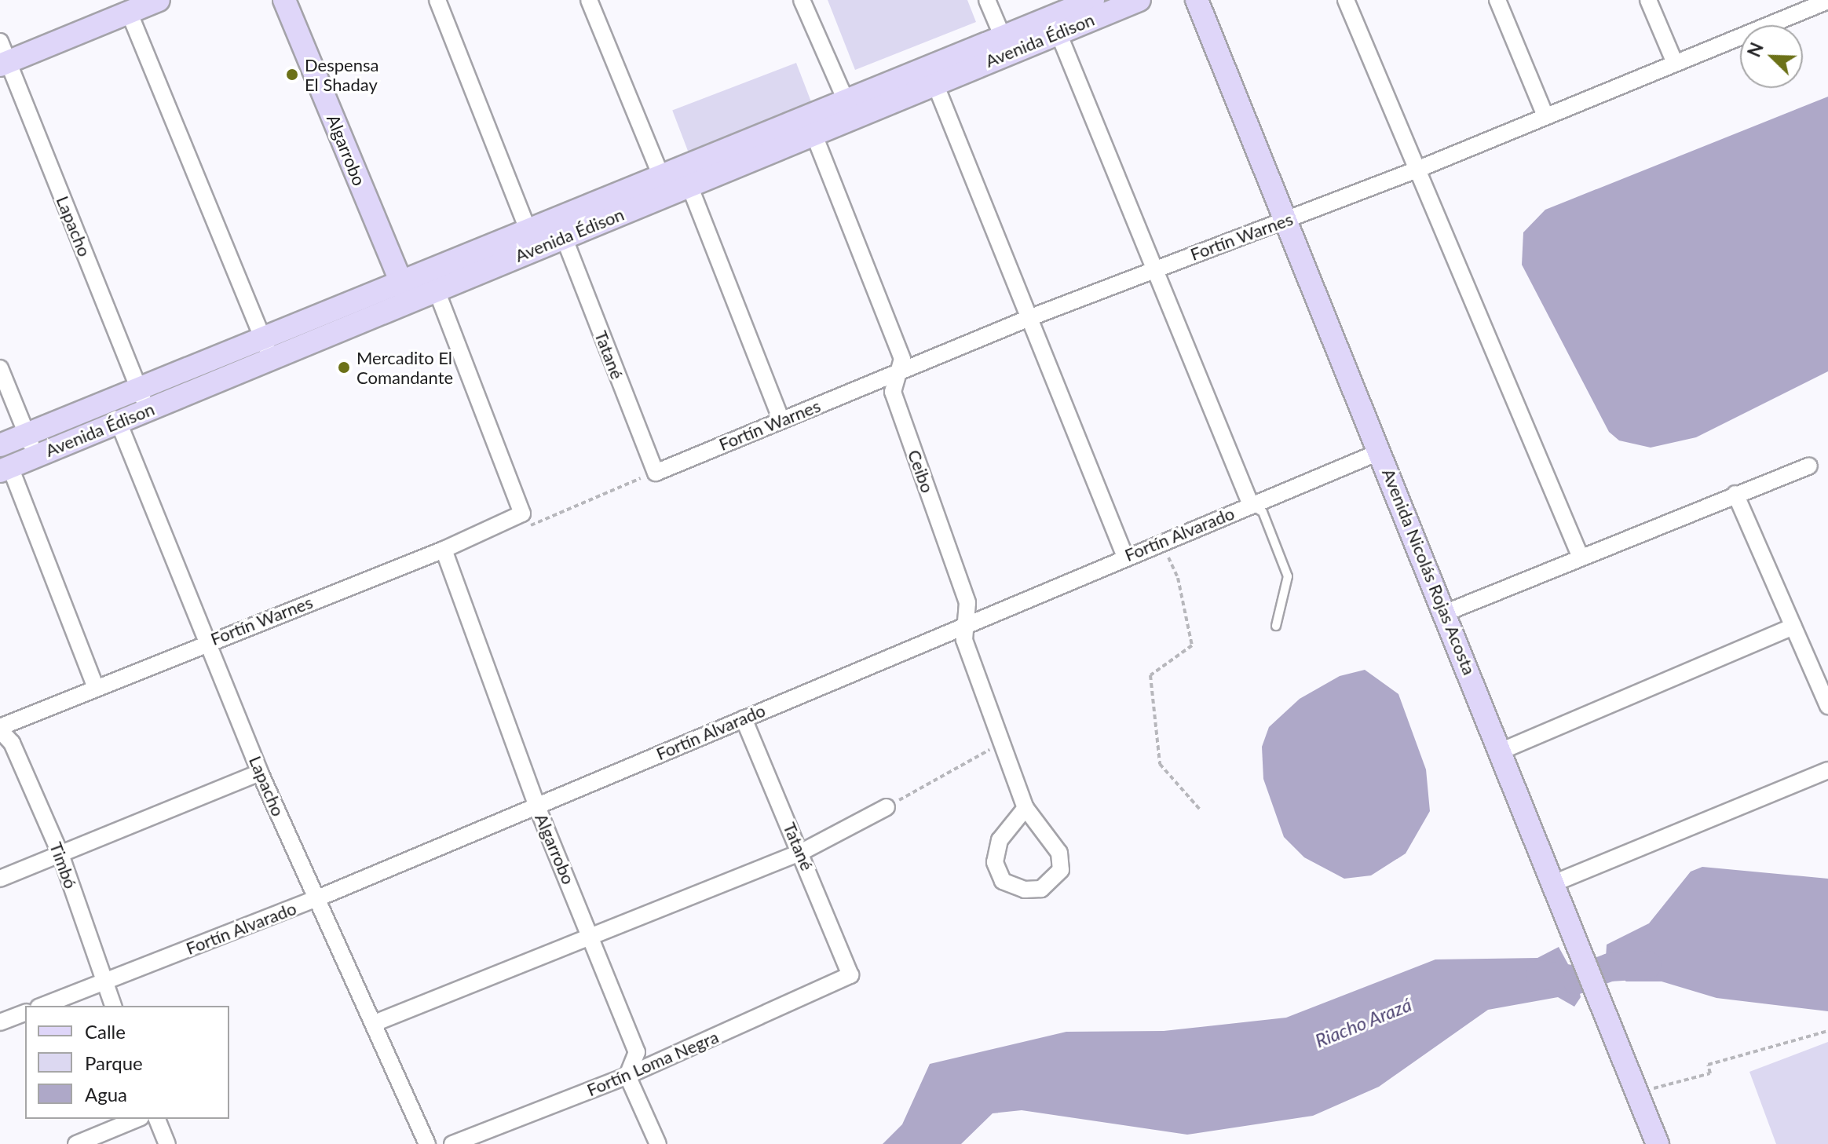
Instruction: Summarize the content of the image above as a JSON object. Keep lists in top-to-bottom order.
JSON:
{
  "streets": {
    "main road": ["Avenida Édison", "Algarrobo", "Avenida Nicolás Rojas Acosta"],
    "street": [
      "Lapacho",
      "Fortín Warnes",
      "Tatané",
      "Ceibo",
      "Fortín Alvarado",
      "Timbó",
      "Fortín Loma Negra"
    ]
  },
  "crossings": [
    ["Avenida Édison", "Algarrobo"],
    ["Avenida Édison", "Lapacho"],
    ["Avenida Édison", "Tatané"],
    ["Avenida Édison", "Ceibo"],
    ["Algarrobo", "Fortín Warnes"],
    ["Algarrobo", "Fortín Alvarado"],
    ["Algarrobo", "Fortín Loma Negra"],
    ["Lapacho", "Fortín Warnes"],
    ["Lapacho", "Fortín Alvarado"],
    ["Fortín Warnes", "Tatané"],
    ["Fortín Warnes", "Ceibo"],
    ["Fortín Warnes", "Avenida Nicolás Rojas Acosta"],
    ["Fortín Warnes", "Timbó"],
    ["Tatané", "Fortín Alvarado"],
    ["Tatané", "Fortín Loma Negra"],
    ["Ceibo", "Fortín Alvarado"],
    ["Fortín Alvarado", "Avenida Nicolás Rojas Acosta"],
    ["Fortín Alvarado", "Timbó"]
  ],
  "water": ["Riacho Arazá"],
  "places": ["Despensa El Shaday", "Mercadito El Comandante"],
  "legend": ["Calle", "Parque", "Agua"],
  "north": "top left"
}
